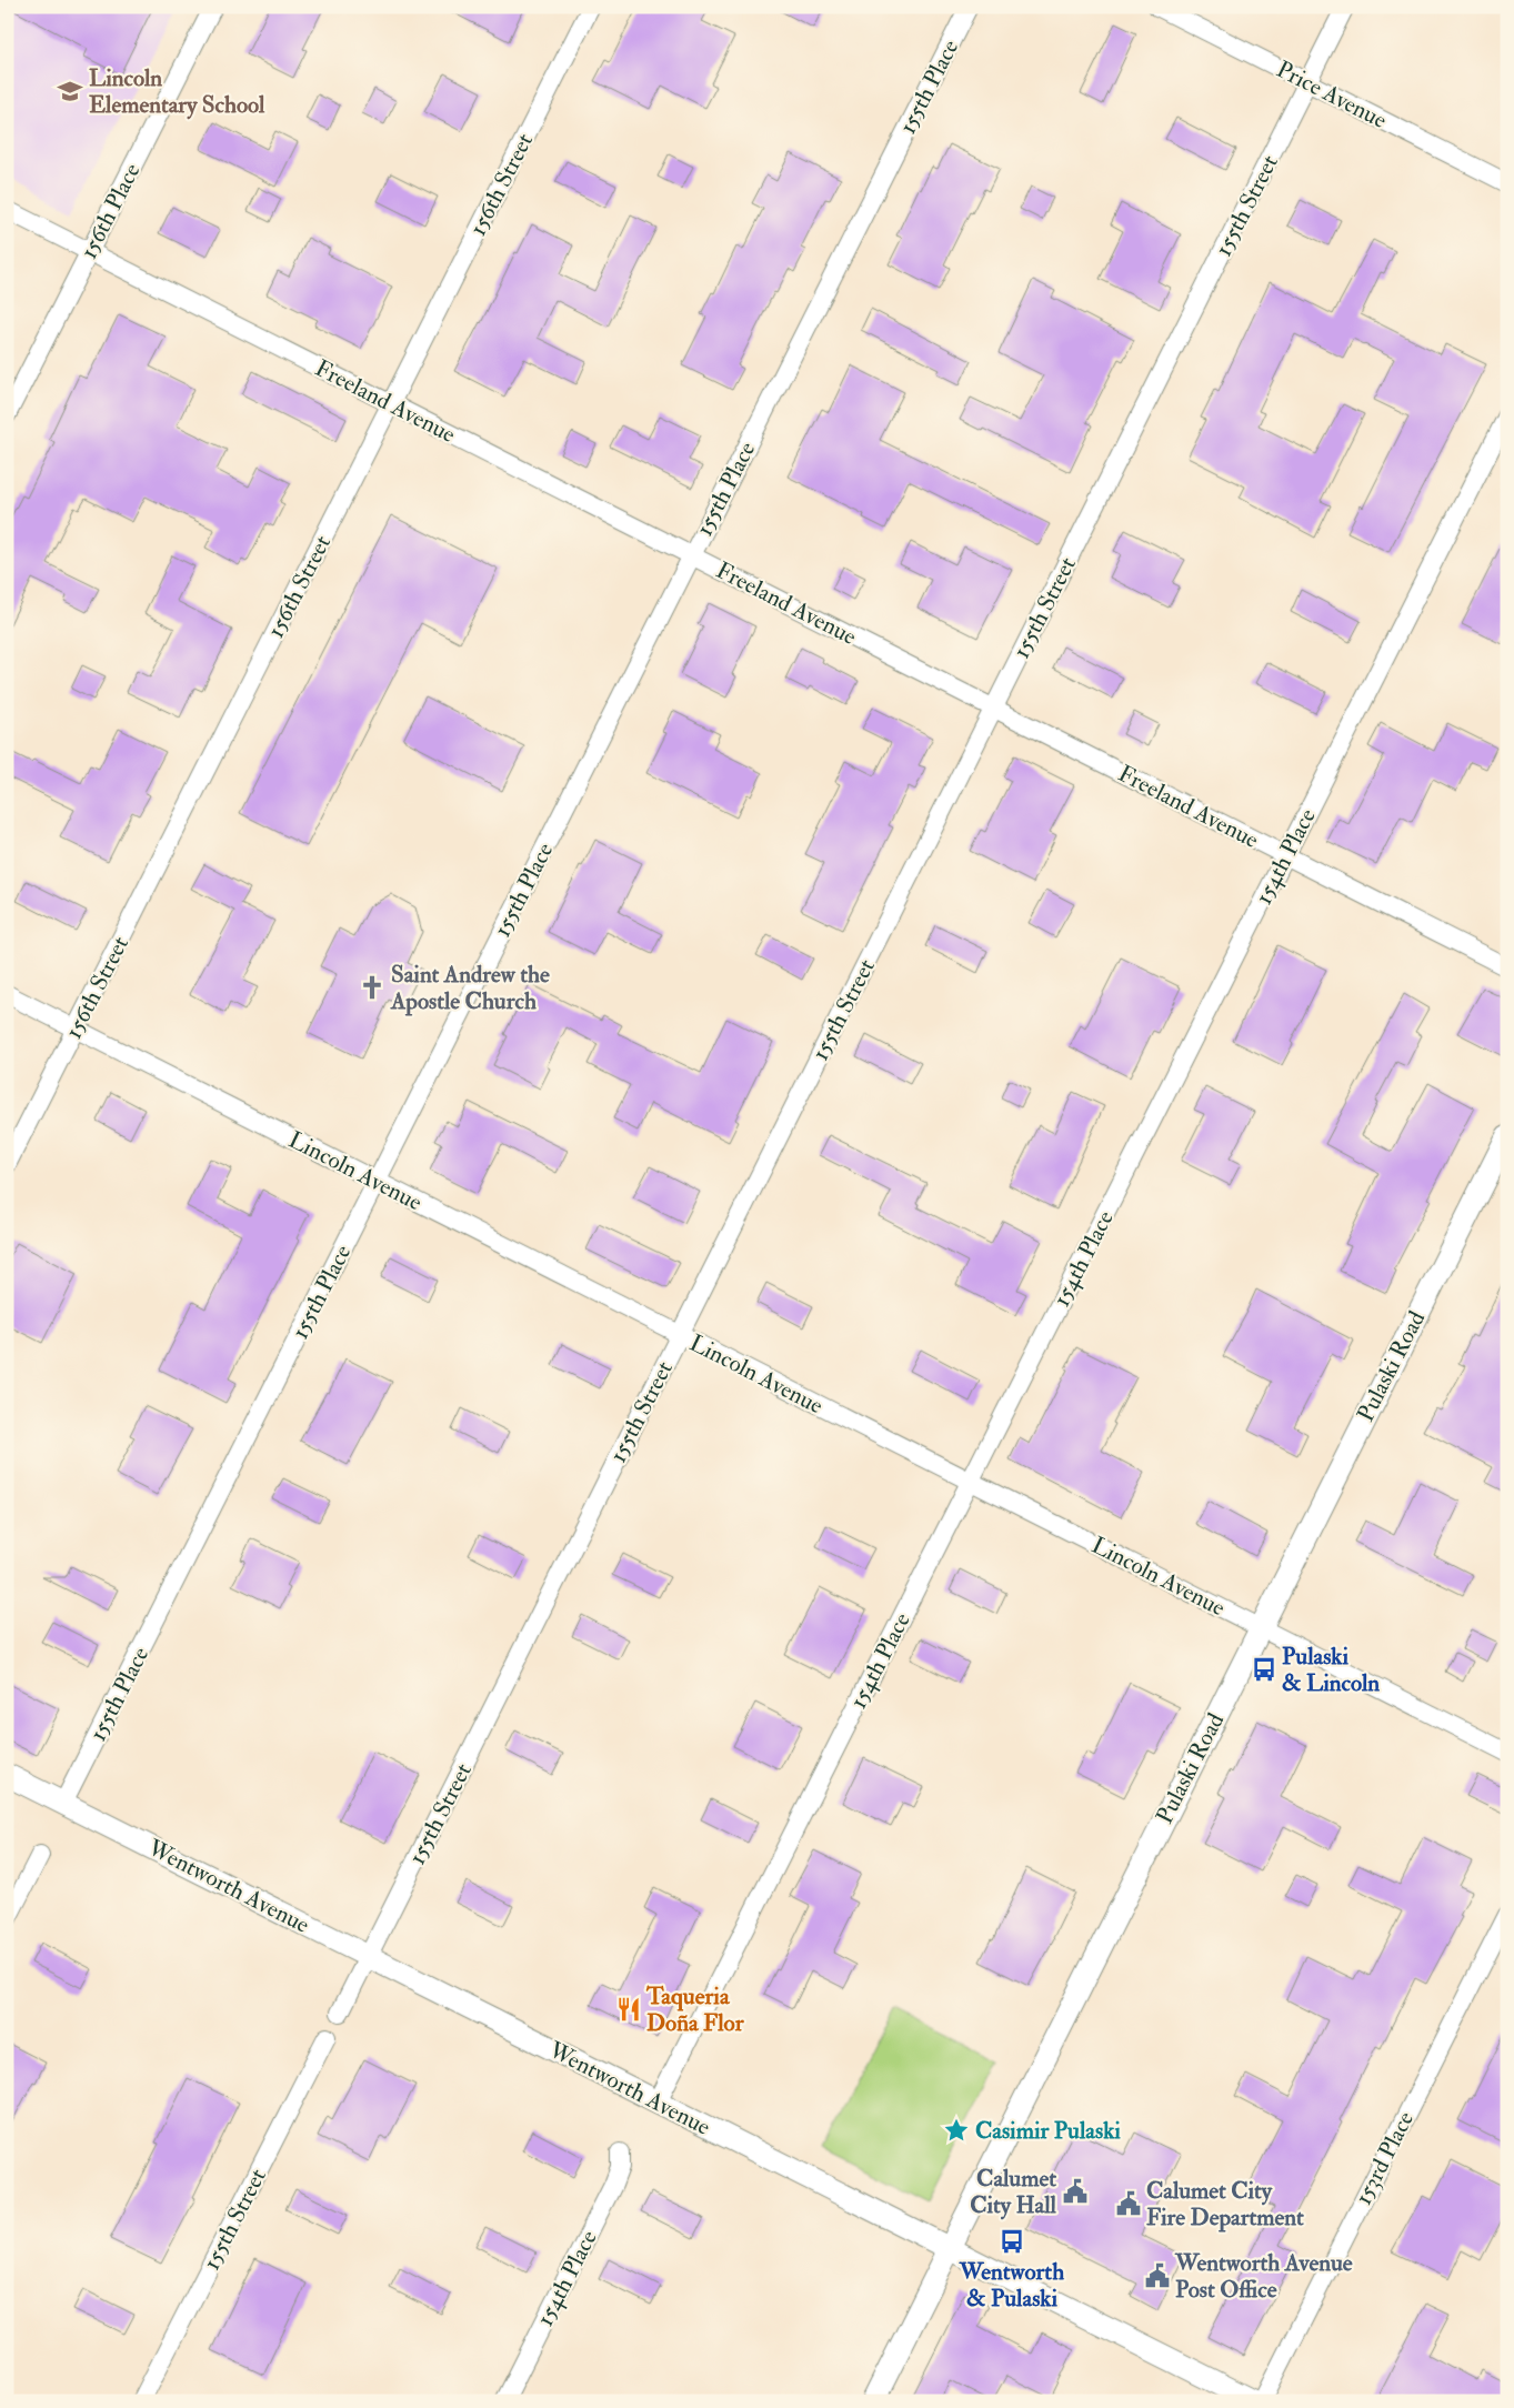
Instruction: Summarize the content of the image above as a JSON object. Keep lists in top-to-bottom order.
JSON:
{
  "streets": {
    "street": [
      "155th Place",
      "Price Avenue",
      "156th Street",
      "155th Street",
      "156th Place",
      "Freeland Avenue",
      "154th Place",
      "Lincoln Avenue",
      "Pulaski Road",
      "Wentworth Avenue",
      "153rd Place"
    ]
  },
  "crossings": [
    ["155th Place", "Freeland Avenue"],
    ["155th Place", "Lincoln Avenue"],
    ["155th Place", "Wentworth Avenue"],
    ["Price Avenue", "155th Street"],
    ["156th Street", "Freeland Avenue"],
    ["156th Street", "Lincoln Avenue"],
    ["155th Street", "Freeland Avenue"],
    ["155th Street", "Lincoln Avenue"],
    ["155th Street", "Wentworth Avenue"],
    ["156th Place", "Freeland Avenue"],
    ["Freeland Avenue", "154th Place"],
    ["154th Place", "Lincoln Avenue"],
    ["154th Place", "Wentworth Avenue"],
    ["Lincoln Avenue", "Pulaski Road"],
    ["Pulaski Road", "Wentworth Avenue"]
  ],
  "places": {
    "school or university": ["Lincoln Elementary School"],
    "church": ["Saint Andrew the Apostle Church"],
    "bus stop": ["Pulaski & Lincoln", "Wentworth & Pulaski"],
    "restaurant": ["Taqueria Doña Flor"],
    "place": ["Casimir Pulaski"],
    "public building": ["Calumet City Hall", "Calumet City Fire Department", "Wentworth Avenue Post Office"]
  }
}
